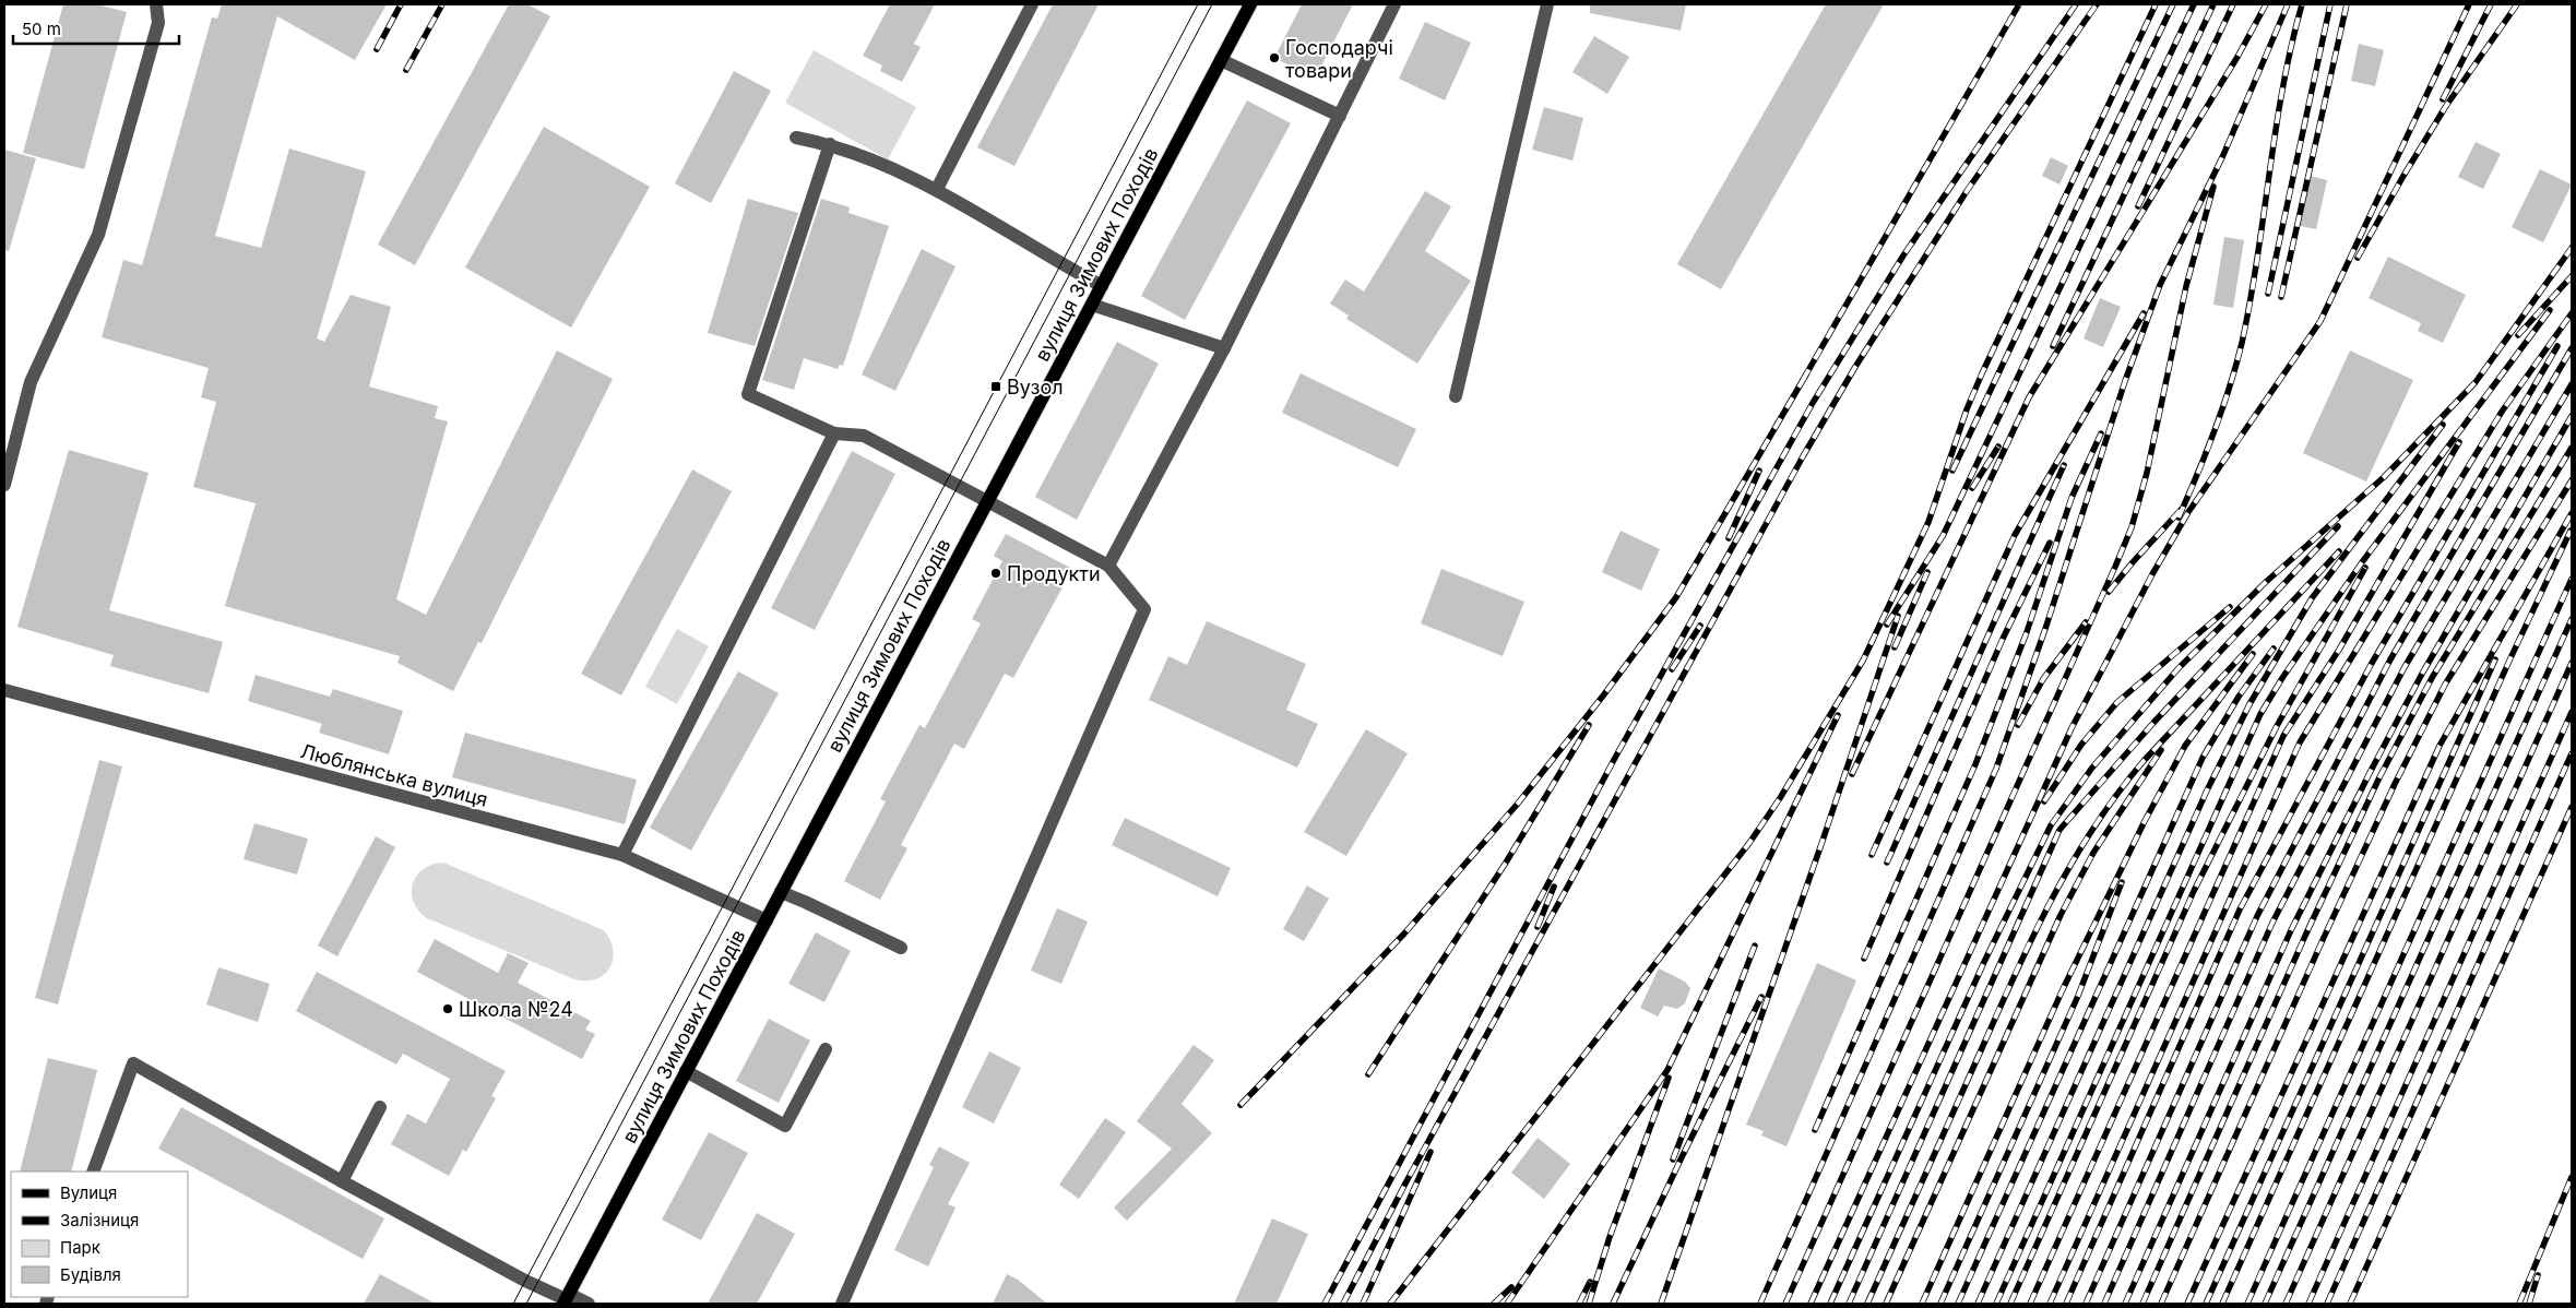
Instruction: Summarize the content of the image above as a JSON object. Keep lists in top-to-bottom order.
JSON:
{
  "streets": {
    "main road": ["вулиця Зимових Походів"],
    "street": ["Люблянська вулиця"]
  },
  "crossings": [
    ["вулиця Зимових Походів", "Люблянська вулиця"]
  ],
  "places": {
    "other": ["Господарчі товари", "Продукти", "Школа №24"],
    "transit": ["Вузол"]
  },
  "legend": [
    "Вулиця",
    "Залізниця",
    "Парк",
    "Будівля"
  ],
  "scale_bar": "50 m"
}
